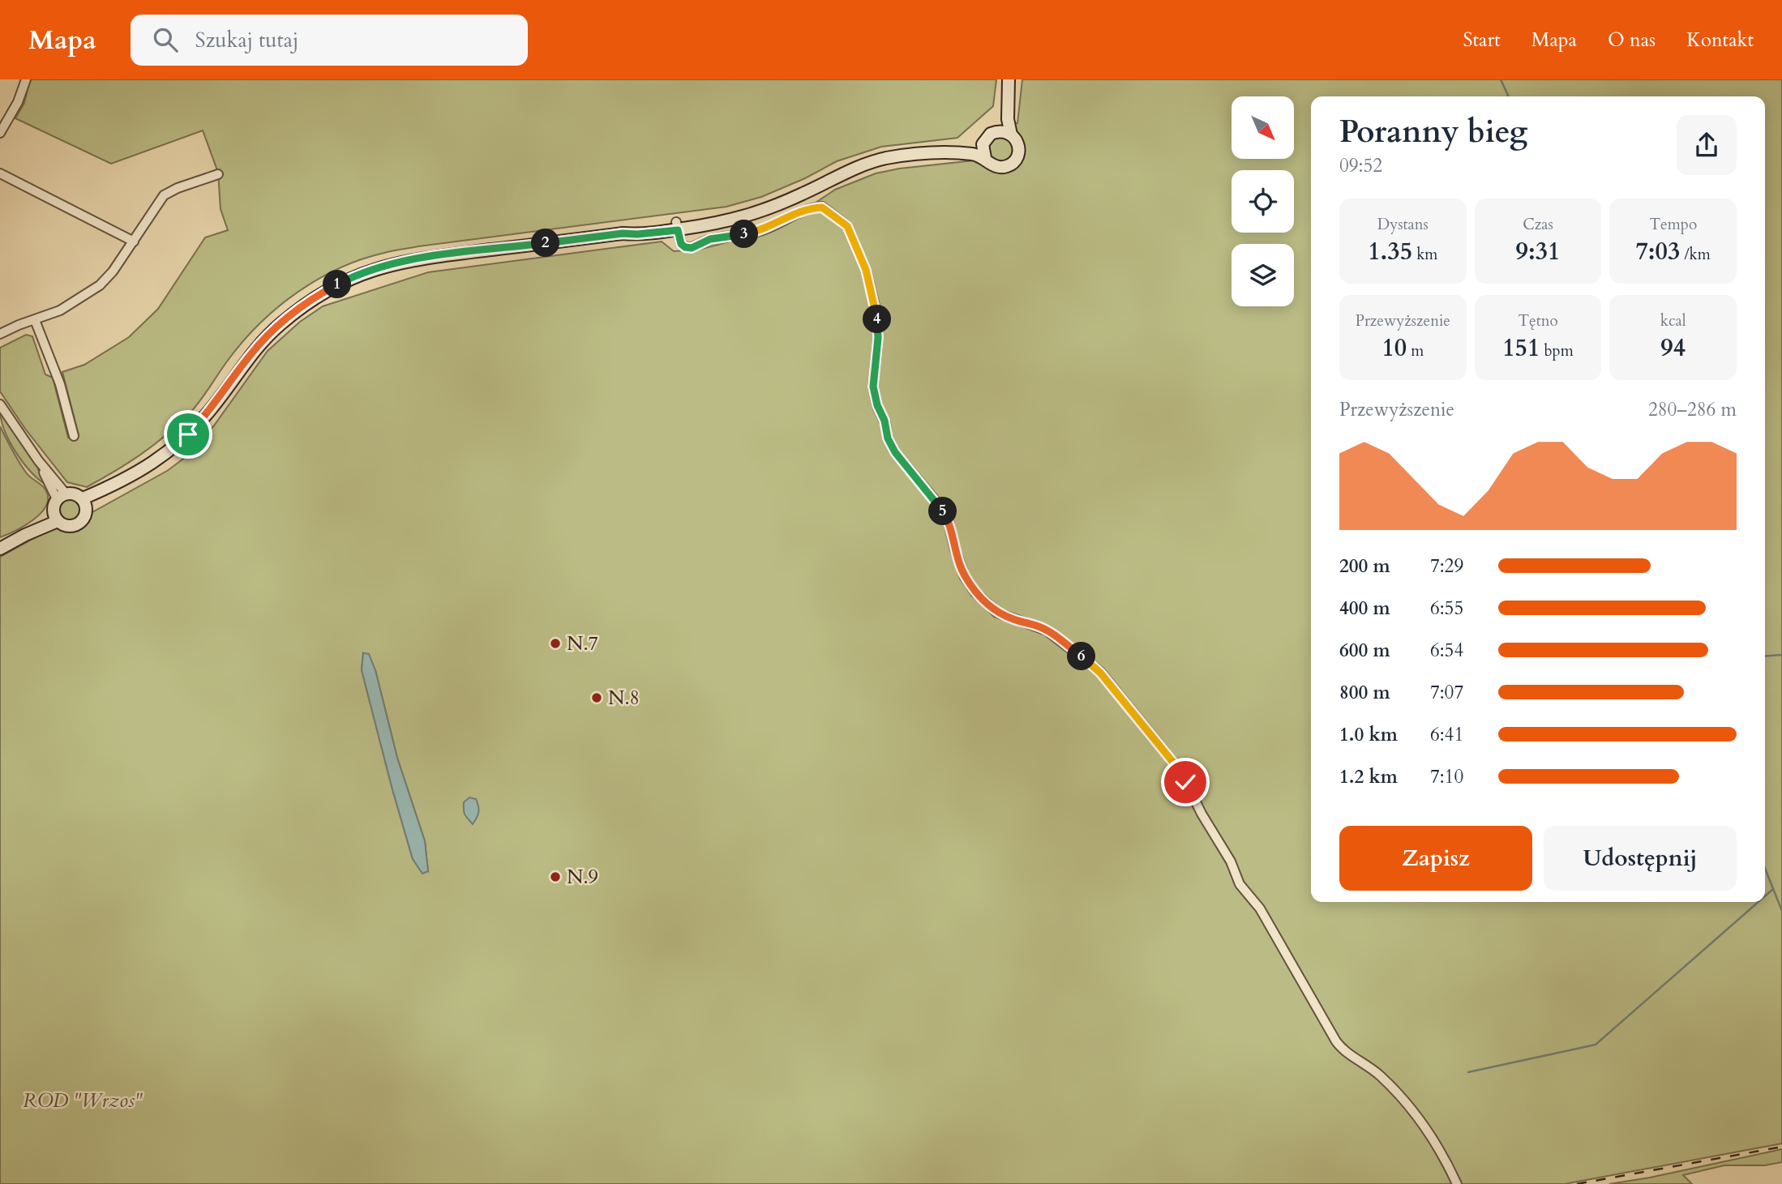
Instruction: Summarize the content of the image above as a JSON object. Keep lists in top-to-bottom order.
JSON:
{
  "parks": ["ROD \"Wrzos\""],
  "places": ["N.7", "N.8", "N.9"],
  "north": "bottom right",
  "page": {
    "header": "Mapa",
    "search": "Szukaj tutaj",
    "nav": [
      "Start",
      "Mapa",
      "O nas",
      "Kontakt"
    ],
    "heading": ["Poranny bieg", "09:52"],
    "stats": [
      ["Dystans", "1.35 km"],
      ["Czas", "9:31"],
      ["Tempo", "7:03 /km"],
      ["Przewyższenie", "10 m"],
      ["Tętno", "151 bpm"],
      ["kcal", "94"]
    ],
    "pins": [
      "3",
      "2",
      "1",
      "4",
      "5",
      "6"
    ],
    "chart": ["Przewyższenie", "280–286 m"],
    "list": [
      {
        "name": "200 m",
        "note": "7:29"
      },
      {
        "name": "400 m",
        "note": "6:55"
      },
      {
        "name": "600 m",
        "note": "6:54"
      },
      {
        "name": "800 m",
        "note": "7:07"
      },
      {
        "name": "1.0 km",
        "note": "6:41"
      },
      {
        "name": "1.2 km",
        "note": "7:10"
      }
    ],
    "buttons": ["Zapisz", "Udostępnij"]
  }
}
